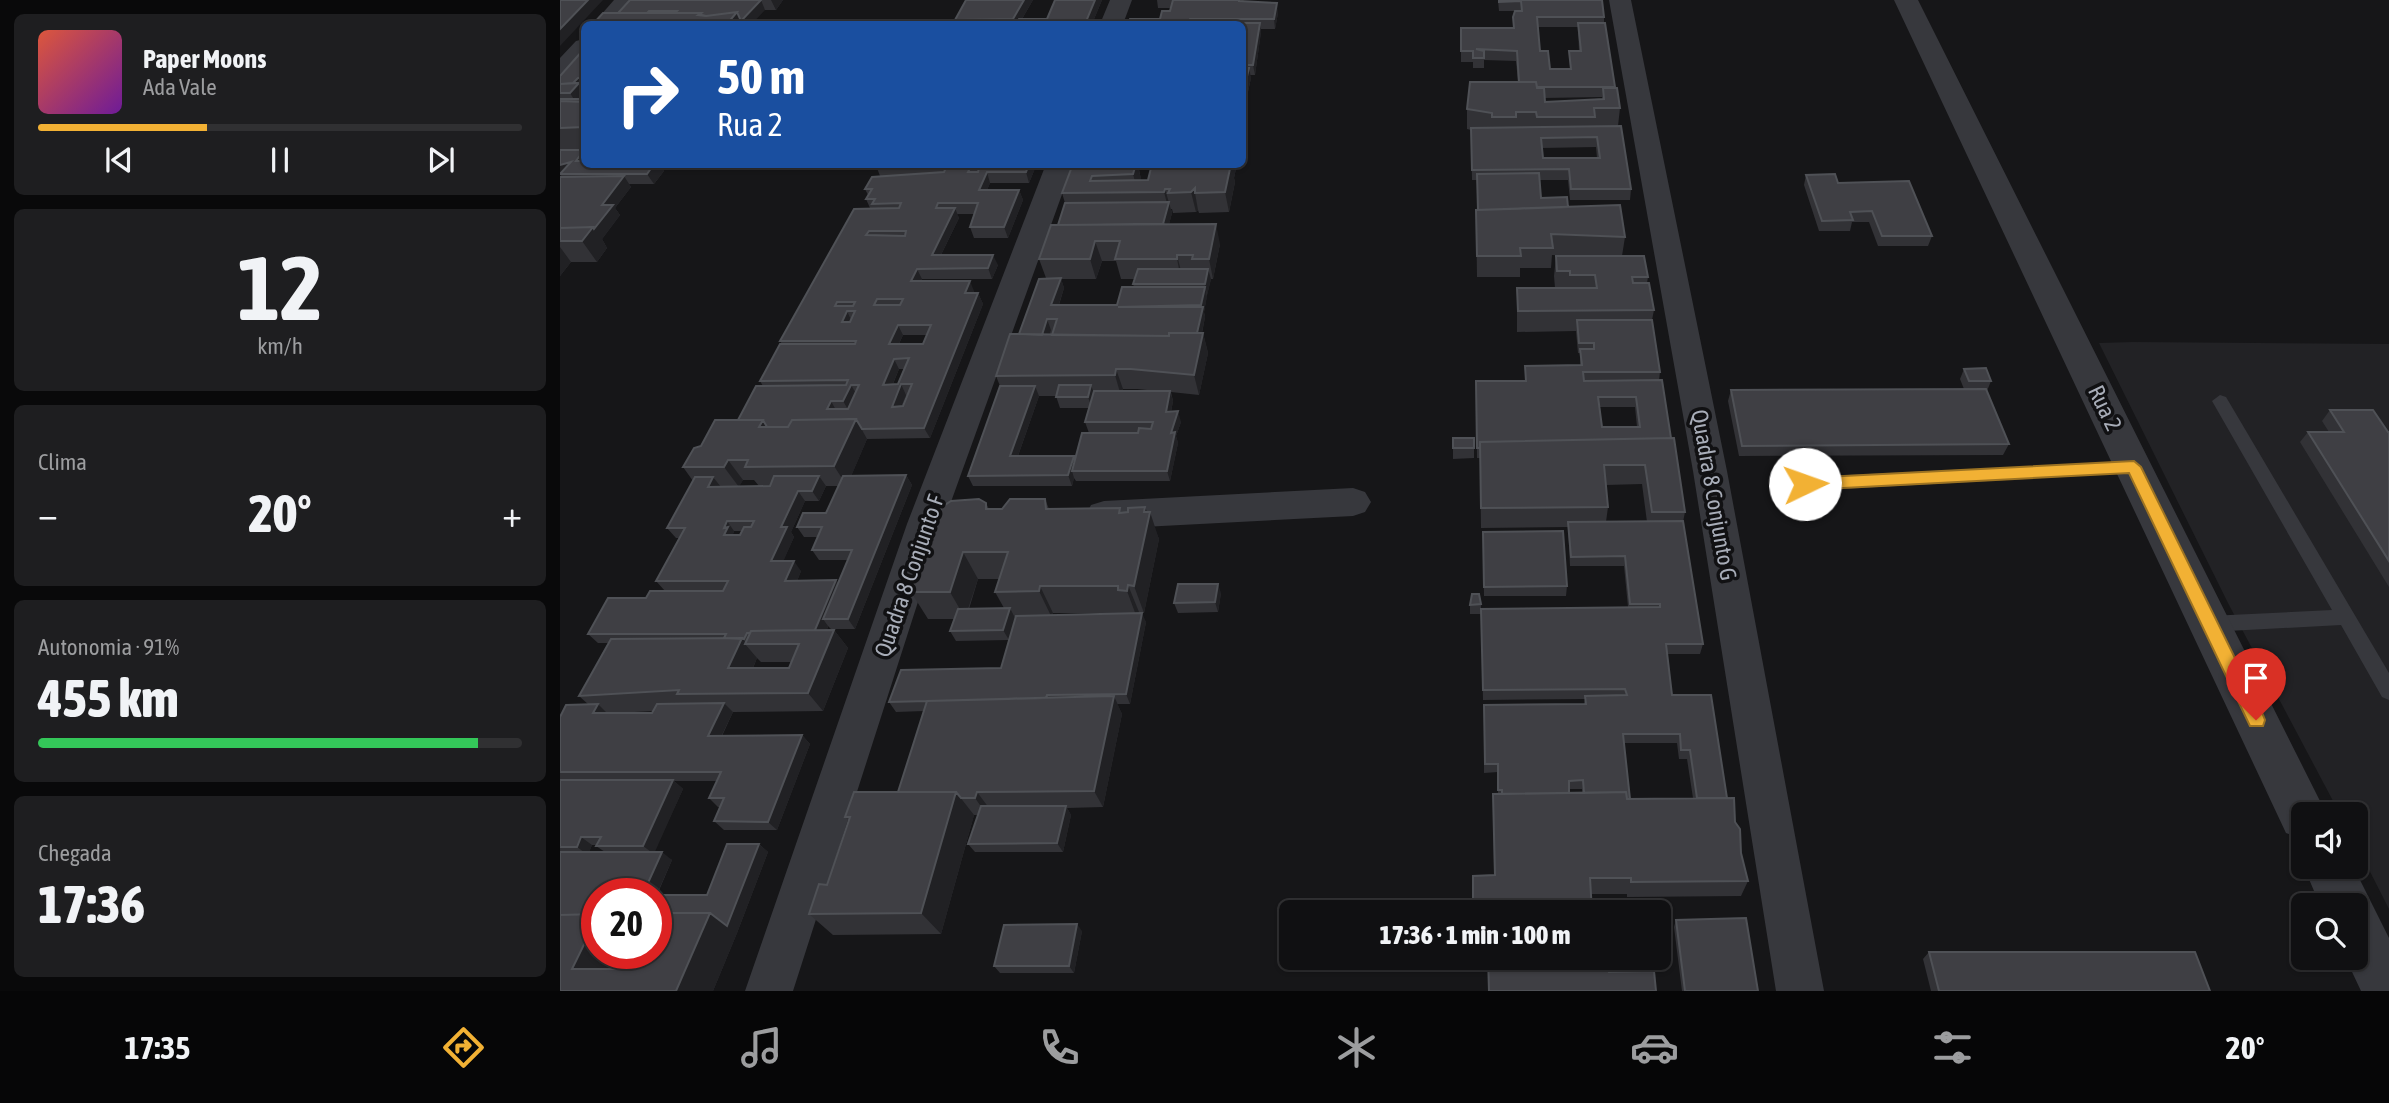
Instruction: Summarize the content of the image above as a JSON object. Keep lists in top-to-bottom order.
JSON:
{
  "streets": {
    "street": ["Rua 2", "Quadra 8 Conjunto G", "Quadra 8 Conjunto F"]
  },
  "page": {
    "turn": ["50 m", "Rua 2"],
    "song": ["Paper Moons", "Ada Vale"],
    "tile": [
      ["12", "km/h"],
      "Clima",
      ["Autonomia · 91%", "455 km"],
      ["Chegada", "17:36"]
    ],
    "heat": ["−", "20°", "+"],
    "limit": "20",
    "trip": "17:36 · 1 min · 100 m",
    "tabs": ["17:35", "20°"]
  }
}
